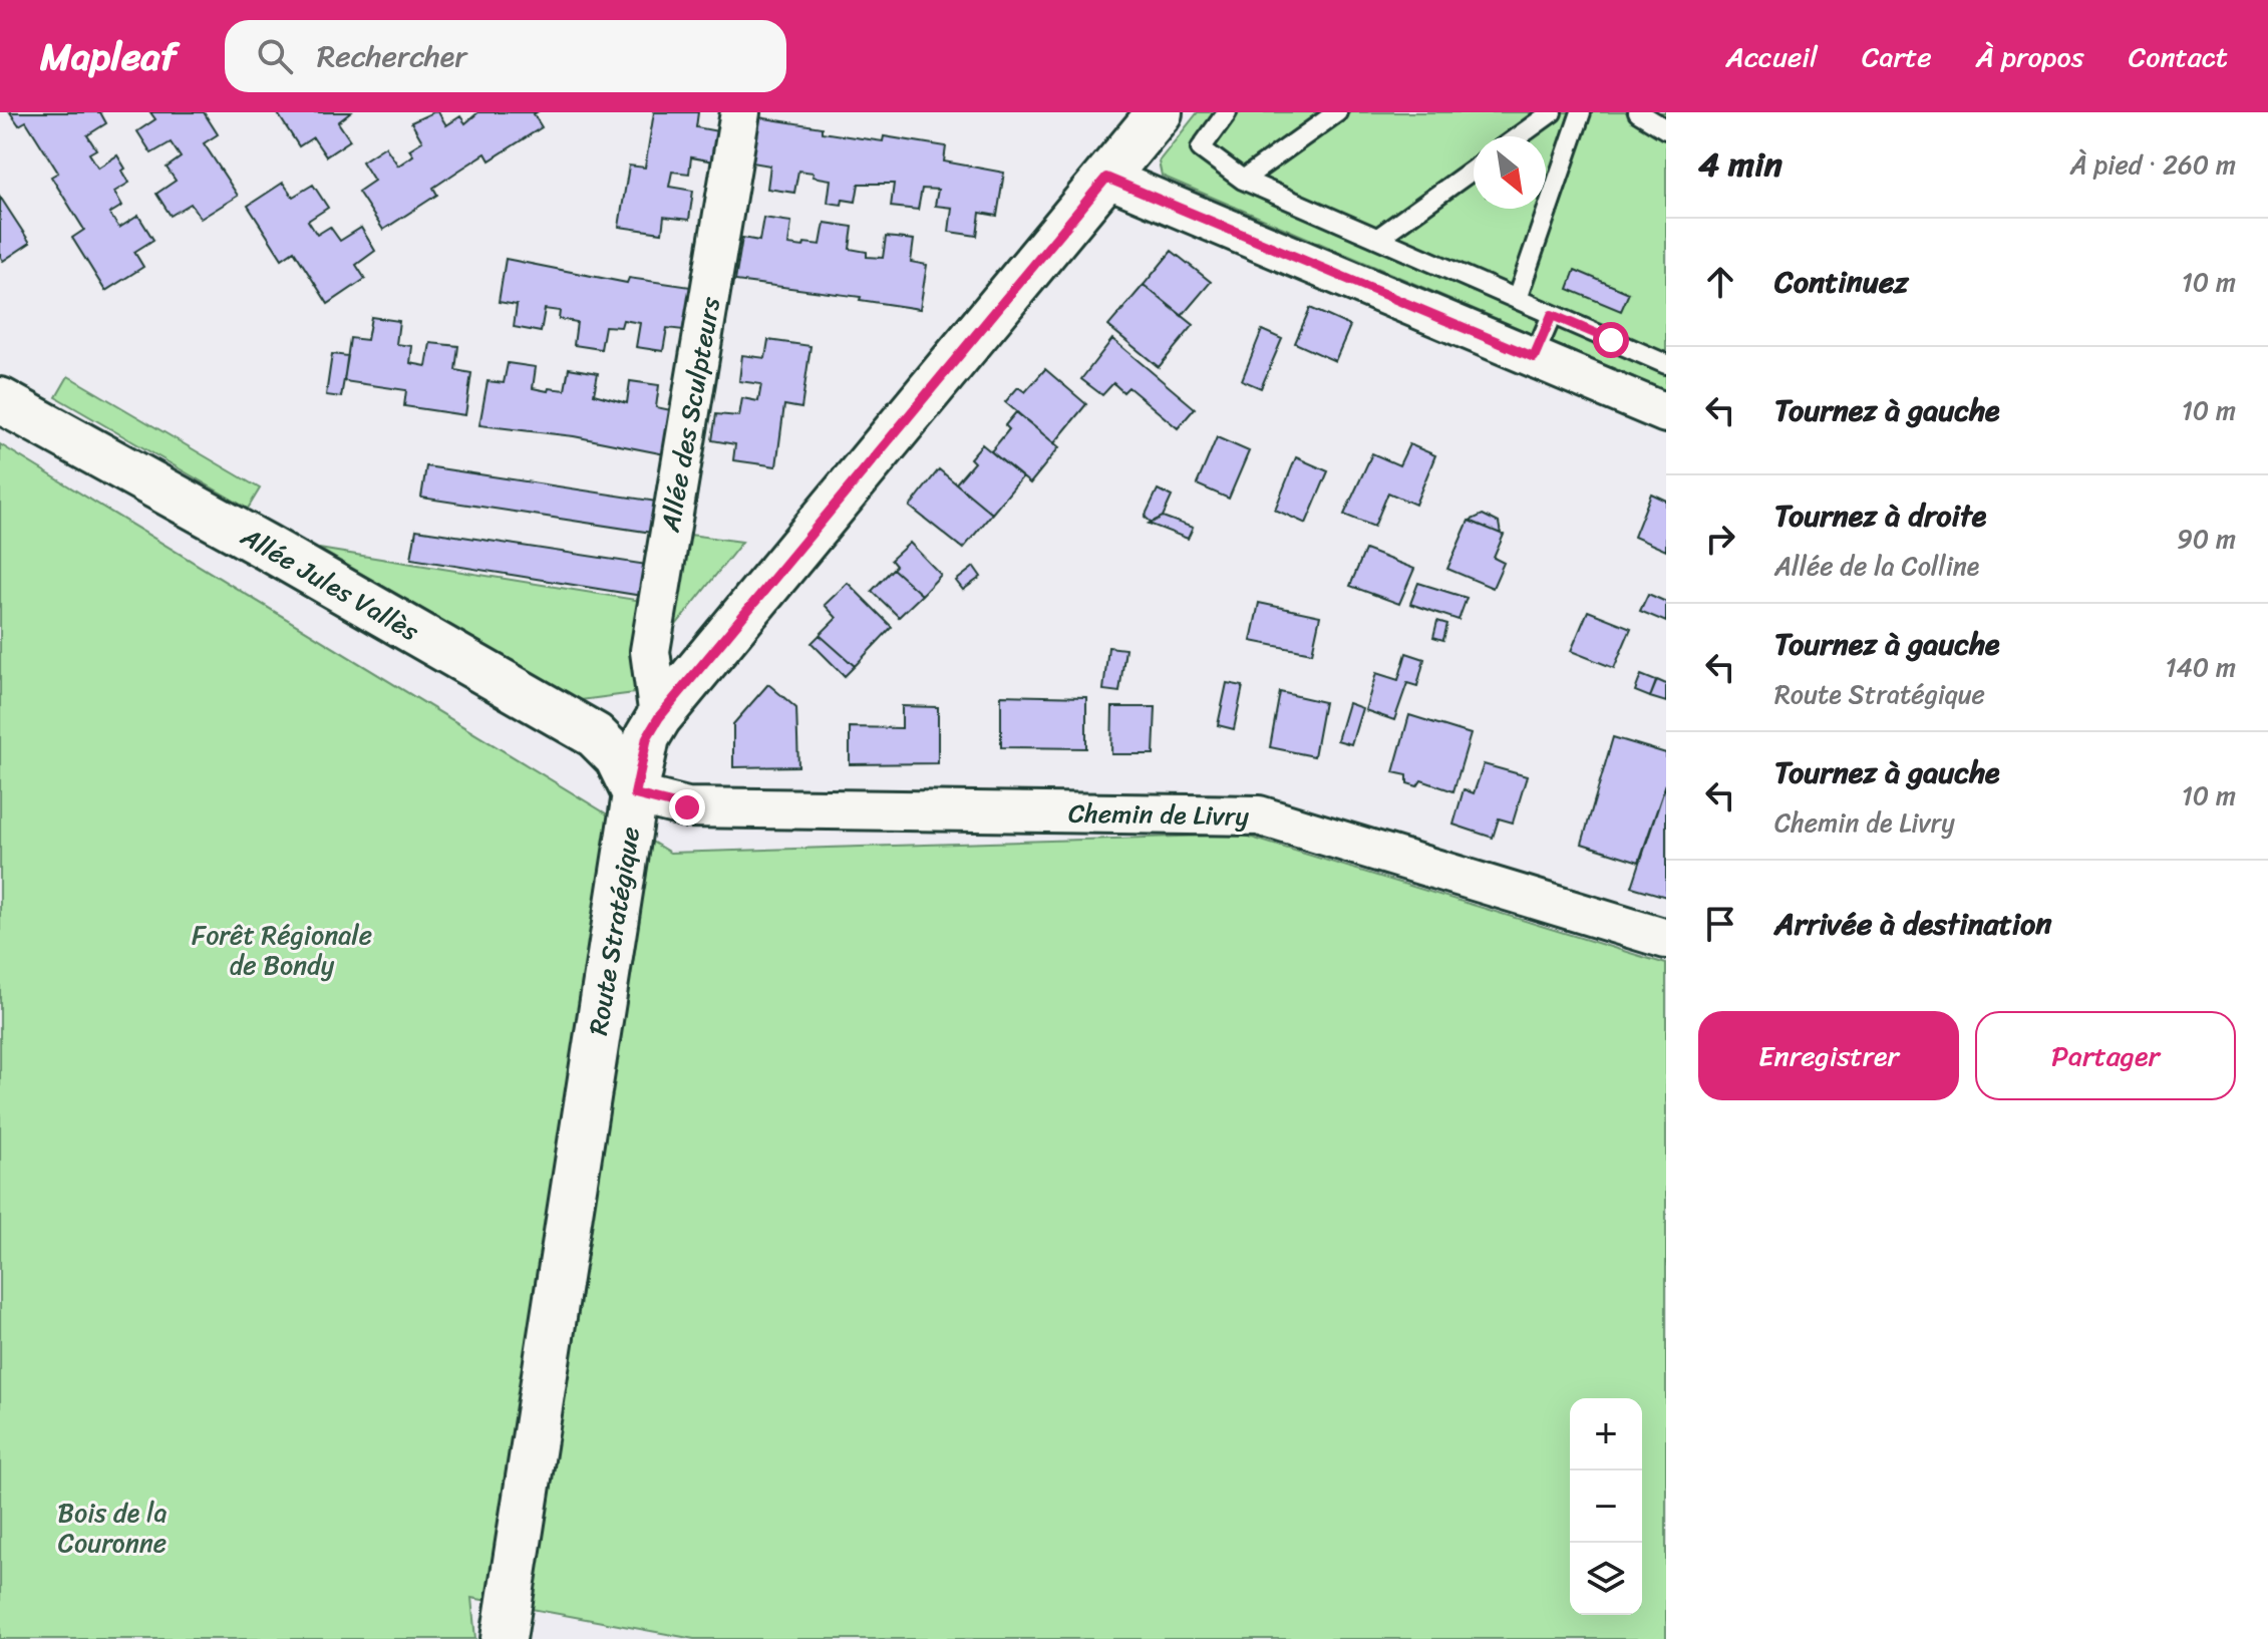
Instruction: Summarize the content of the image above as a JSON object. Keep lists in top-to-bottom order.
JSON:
{
  "streets": {
    "street": [
      "Allée des Sculpteurs",
      "Allée Jules Vallès",
      "Chemin de Livry",
      "Route Stratégique"
    ]
  },
  "crossings": [
    ["Allée des Sculpteurs", "Route Stratégique"],
    ["Allée Jules Vallès", "Chemin de Livry"],
    ["Allée Jules Vallès", "Route Stratégique"],
    ["Chemin de Livry", "Route Stratégique"]
  ],
  "parks": ["Forêt Régionale de Bondy", "Bois de la Couronne"],
  "north": "bottom right",
  "page": {
    "header": "Mapleaf",
    "search": "Rechercher",
    "nav": [
      "Accueil",
      "Carte",
      "À propos",
      "Contact"
    ],
    "heading": ["4 min", "À pied · 260 m"],
    "list": [
      ["Continuez", "10 m"],
      ["Tournez à gauche", "10 m"],
      ["Tournez à droite", "Allée de la Colline", "90 m"],
      ["Tournez à gauche", "Route Stratégique", "140 m"],
      ["Tournez à gauche", "Chemin de Livry", "10 m"],
      "Arrivée à destination"
    ],
    "buttons": ["Enregistrer", "Partager"],
    "map_buttons": ["+", "−"]
  }
}
